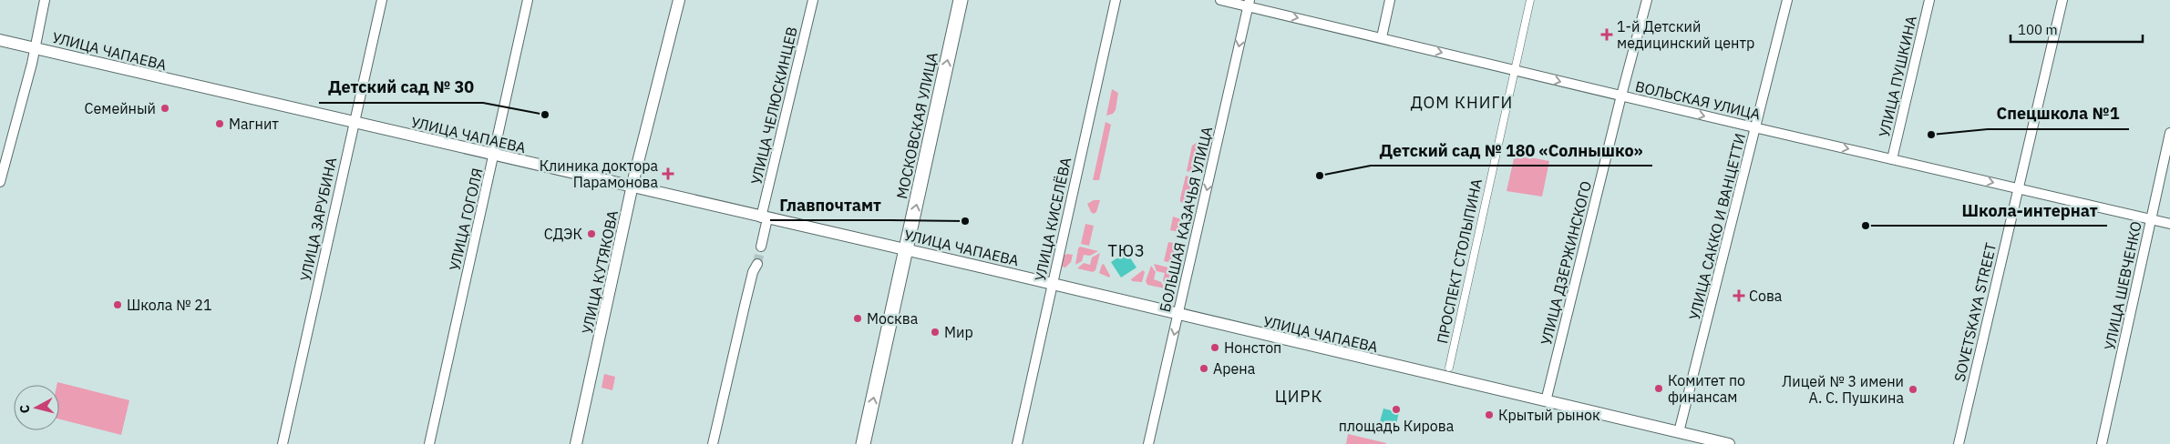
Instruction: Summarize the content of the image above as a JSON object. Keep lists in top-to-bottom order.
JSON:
{
  "streets": {
    "main road": ["МОСКОВСКАЯ УЛИЦА"],
    "street": [
      "УЛИЦА ЧАПАЕВА",
      "УЛИЦА ПУШКИНА",
      "ВОЛЬСКАЯ УЛИЦА",
      "УЛИЦА ЧЕЛЮСКИНЦЕВ",
      "УЛИЦА ЗАРУБИНА",
      "УЛИЦА ГОГОЛЯ",
      "УЛИЦА КИСЕЛЁВА",
      "БОЛЬШАЯ КАЗАЧЬЯ УЛИЦА",
      "УЛИЦА САККО И ВАНЦЕТТИ",
      "ПРОСПЕКТ СТОЛЫПИНА",
      "УЛИЦА ДЗЕРЖИНСКОГО",
      "УЛИЦА КУТЯКОВА",
      "УЛИЦА ШЕВЧЕНКО",
      "SOVETSKAYA STREET"
    ]
  },
  "crossings": [
    ["УЛИЦА ЧАПАЕВА", "УЛИЦА ЧЕЛЮСКИНЦЕВ"],
    ["УЛИЦА ЧАПАЕВА", "МОСКОВСКАЯ УЛИЦА"],
    ["УЛИЦА ЧАПАЕВА", "УЛИЦА ЗАРУБИНА"],
    ["УЛИЦА ЧАПАЕВА", "УЛИЦА ГОГОЛЯ"],
    ["УЛИЦА ЧАПАЕВА", "УЛИЦА КИСЕЛЁВА"],
    ["УЛИЦА ЧАПАЕВА", "БОЛЬШАЯ КАЗАЧЬЯ УЛИЦА"],
    ["УЛИЦА ЧАПАЕВА", "УЛИЦА САККО И ВАНЦЕТТИ"],
    ["УЛИЦА ЧАПАЕВА", "УЛИЦА ДЗЕРЖИНСКОГО"],
    ["УЛИЦА ЧАПАЕВА", "УЛИЦА КУТЯКОВА"],
    ["УЛИЦА ПУШКИНА", "ВОЛЬСКАЯ УЛИЦА"],
    ["ВОЛЬСКАЯ УЛИЦА", "БОЛЬШАЯ КАЗАЧЬЯ УЛИЦА"],
    ["ВОЛЬСКАЯ УЛИЦА", "УЛИЦА САККО И ВАНЦЕТТИ"],
    ["ВОЛЬСКАЯ УЛИЦА", "ПРОСПЕКТ СТОЛЫПИНА"],
    ["ВОЛЬСКАЯ УЛИЦА", "УЛИЦА ДЗЕРЖИНСКОГО"],
    ["ВОЛЬСКАЯ УЛИЦА", "УЛИЦА ШЕВЧЕНКО"],
    ["ВОЛЬСКАЯ УЛИЦА", "SOVETSKAYA STREET"]
  ],
  "one_way": ["ВОЛЬСКАЯ УЛИЦА", "МОСКОВСКАЯ УЛИЦА", "БОЛЬШАЯ КАЗАЧЬЯ УЛИЦА"],
  "districts": ["ДОМ КНИГИ", "ТЮЗ", "ЦИРК"],
  "places": {
    "health": ["1-й Детский медицинский центр", "Клиника доктора Парамонова", "Сова"],
    "other": [
      "Семейный",
      "Детский сад № 30",
      "Магнит",
      "Спецшкола №1",
      "Детский сад № 180 «Солнышко»",
      "Главпочтамт",
      "Школа-интернат",
      "СДЭК",
      "Школа № 21",
      "Москва",
      "Мир",
      "Нонстоп",
      "Арена",
      "Комитет по финансам",
      "Лицей № 3 имени А. С. Пушкина",
      "площадь Кирова",
      "Крытый рынок"
    ]
  },
  "scale_bar": "100 m",
  "north": "left"
}
